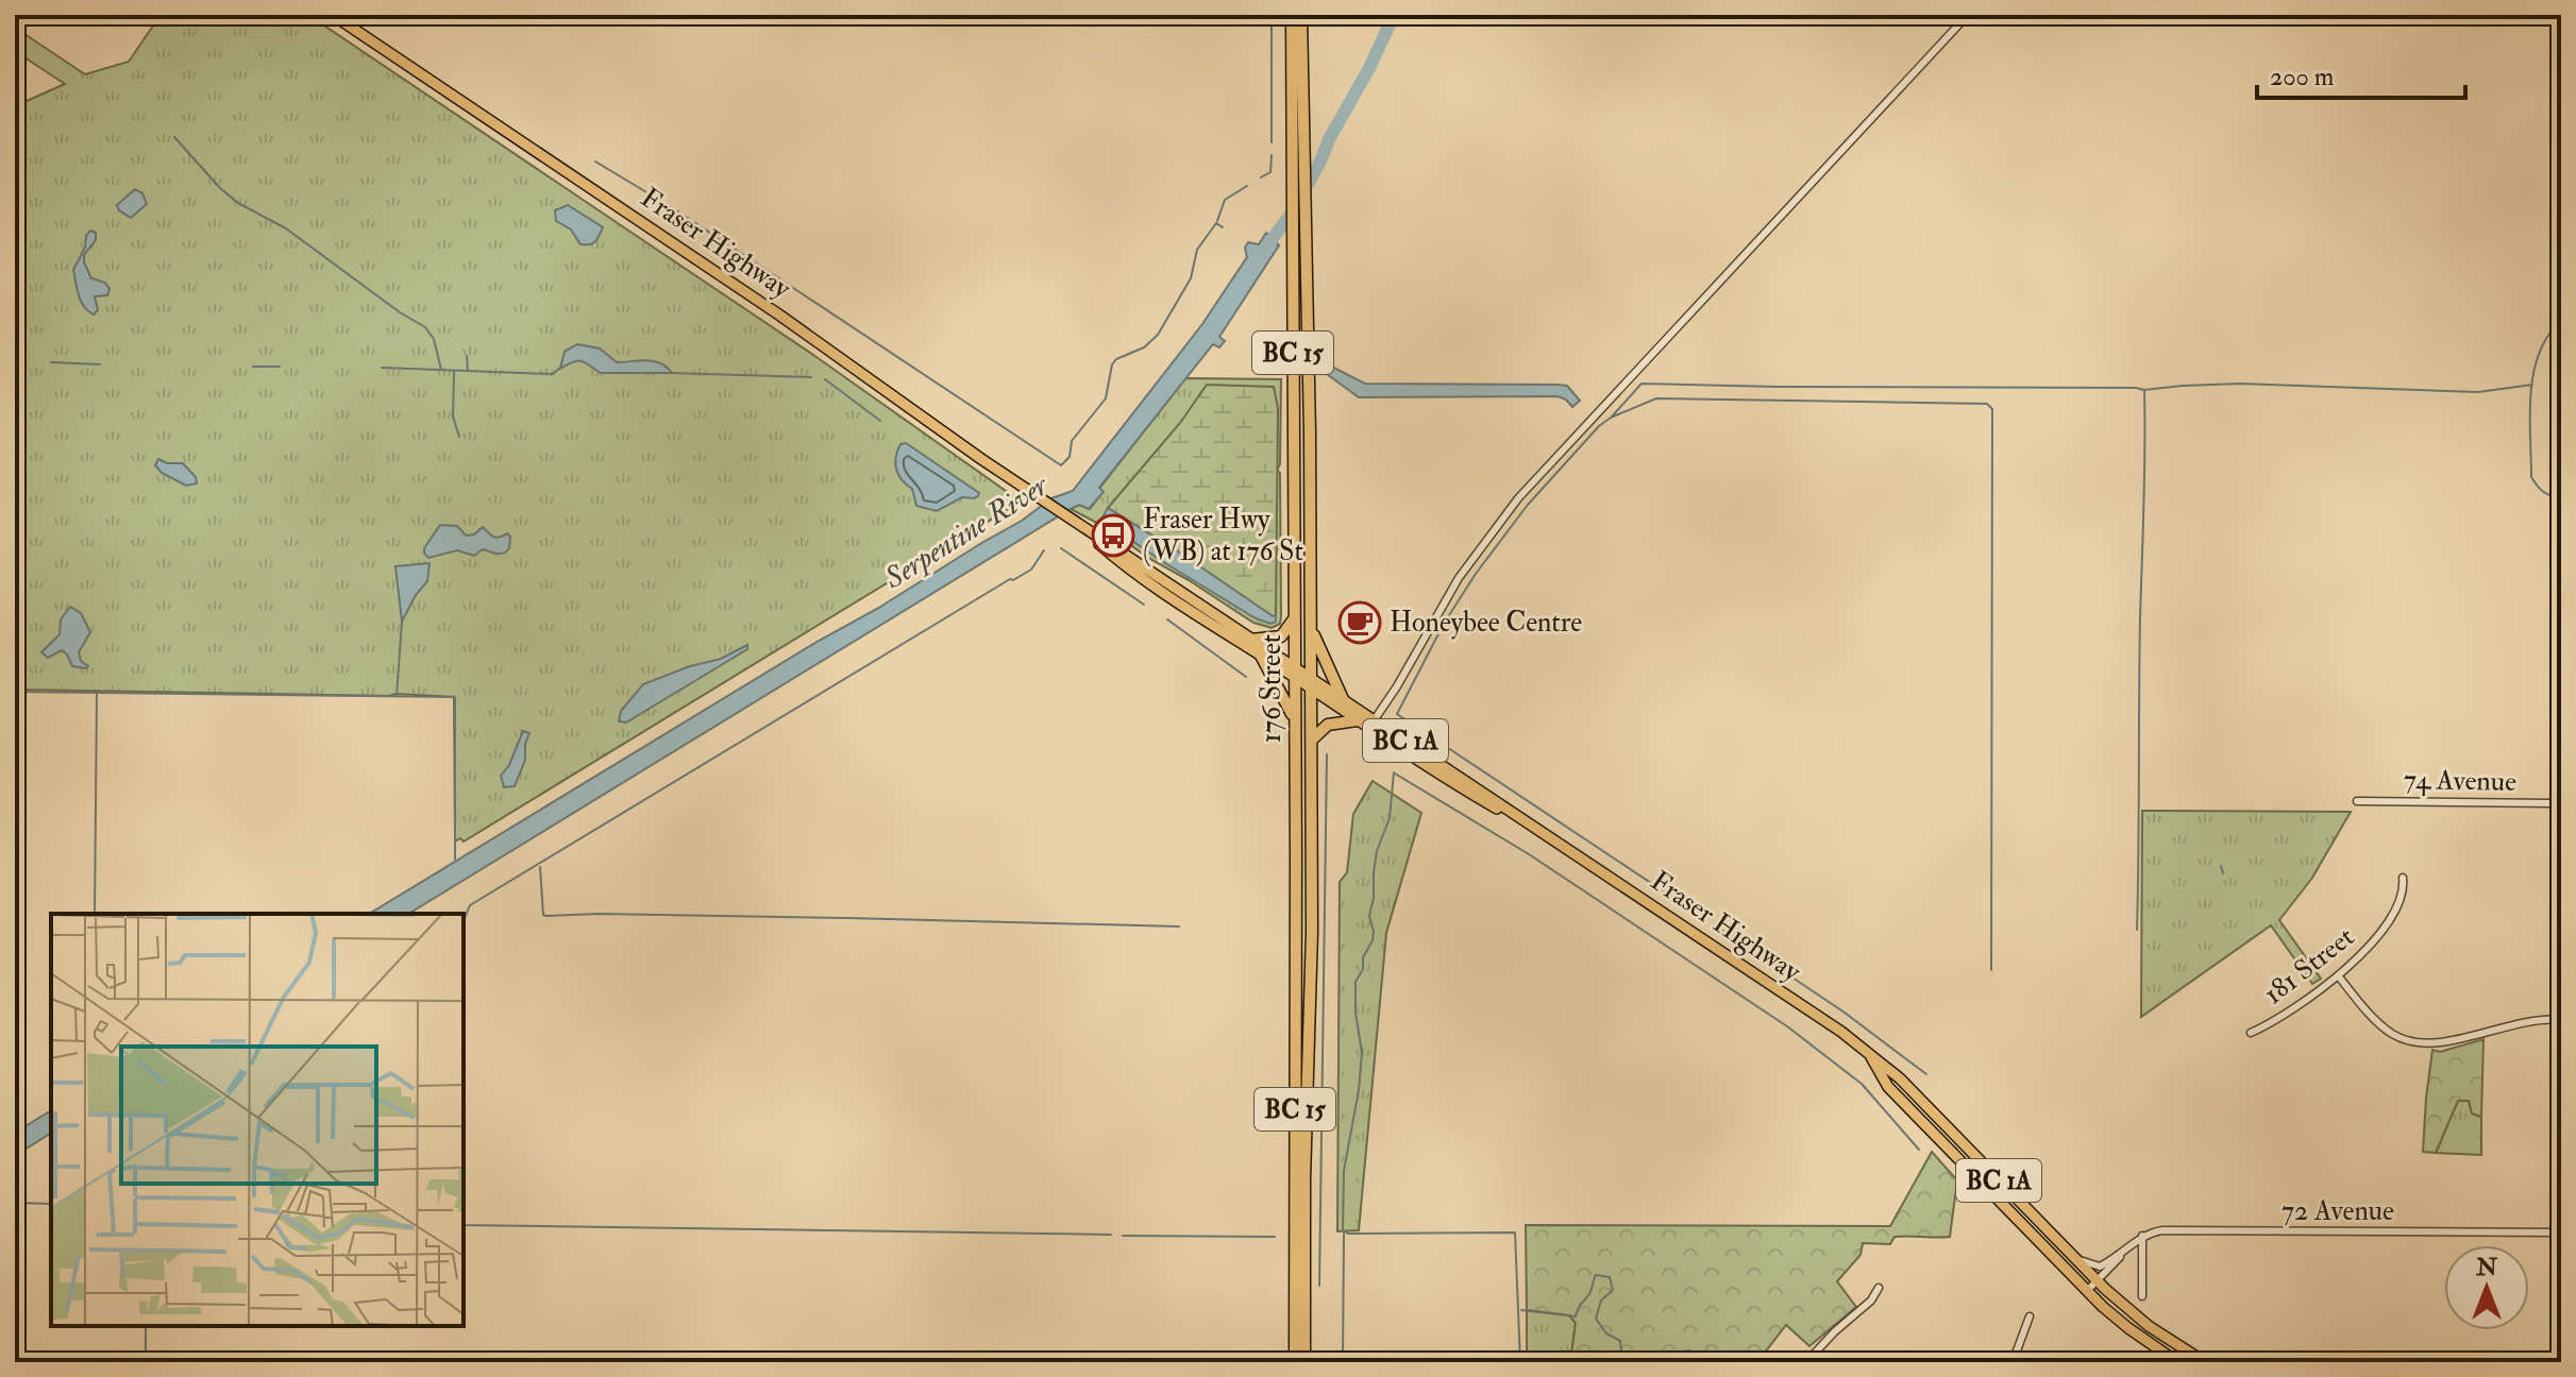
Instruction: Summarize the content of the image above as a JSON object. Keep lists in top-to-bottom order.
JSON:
{
  "streets": {
    "highway": ["BC 15", "176 Street"],
    "main road": ["Fraser Highway", "BC 1A"],
    "street": ["74 Avenue", "181 Street", "72 Avenue"]
  },
  "crossings": [
    ["Fraser Highway", "176 Street"],
    ["BC 15", "176 Street"]
  ],
  "water": ["Serpentine River"],
  "places": {
    "bus stop": ["Fraser Hwy (WB) at 176 St"],
    "cafe": ["Honeybee Centre"]
  },
  "scale_bar": "200 m",
  "north": "top"
}
